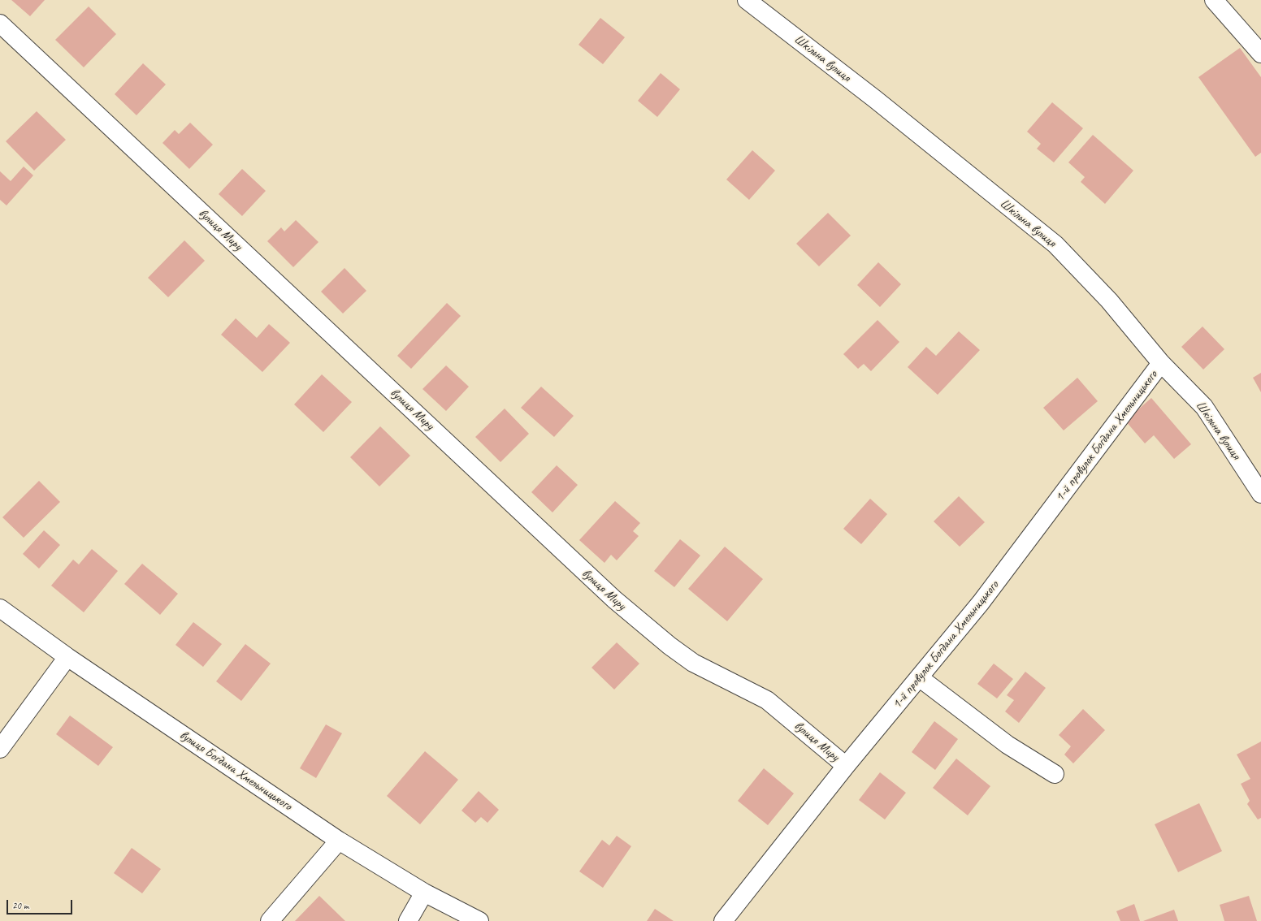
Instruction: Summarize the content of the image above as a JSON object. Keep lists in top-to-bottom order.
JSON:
{
  "streets": {
    "street": [
      "Шкільна вулиця",
      "вулиця Миру",
      "1-й провулок Богдана Хмельницького",
      "вулиця Богдана Хмельницького"
    ]
  },
  "crossings": [
    ["Шкільна вулиця", "1-й провулок Богдана Хмельницького"],
    ["вулиця Миру", "1-й провулок Богдана Хмельницького"]
  ],
  "scale_bar": "20 m"
}
